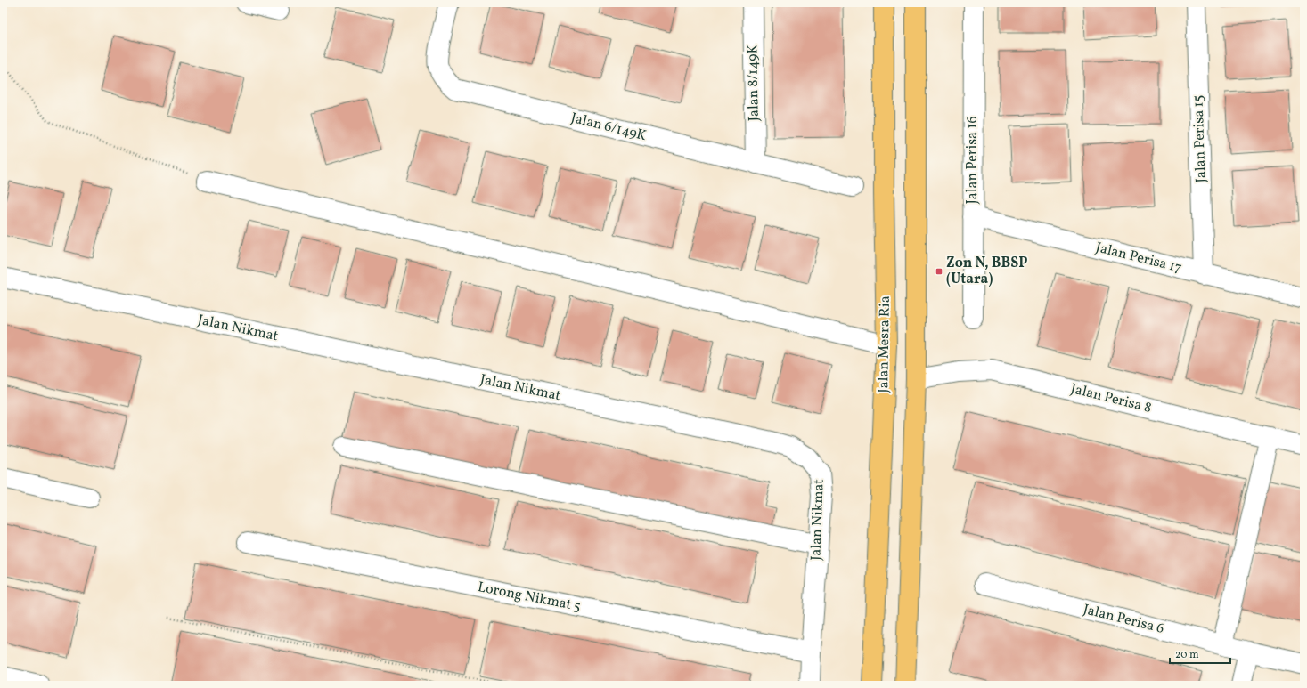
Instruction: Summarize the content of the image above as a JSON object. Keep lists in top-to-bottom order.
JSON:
{
  "streets": {
    "main road": ["Jalan Mesra Ria"],
    "street": [
      "Jalan 8/149K",
      "Jalan 6/149K",
      "Jalan Perisa 15",
      "Jalan Perisa 16",
      "Jalan Perisa 17",
      "Jalan Nikmat",
      "Jalan Perisa 8",
      "Lorong Nikmat 5",
      "Jalan Perisa 6"
    ]
  },
  "crossings": [
    ["Jalan 8/149K", "Jalan 6/149K"],
    ["Jalan Perisa 15", "Jalan Perisa 17"],
    ["Jalan Perisa 16", "Jalan Perisa 17"],
    ["Jalan Nikmat", "Lorong Nikmat 5"]
  ],
  "places": {
    "transit": ["Zon N, BBSP (Utara)"]
  },
  "scale_bar": "20 m"
}
